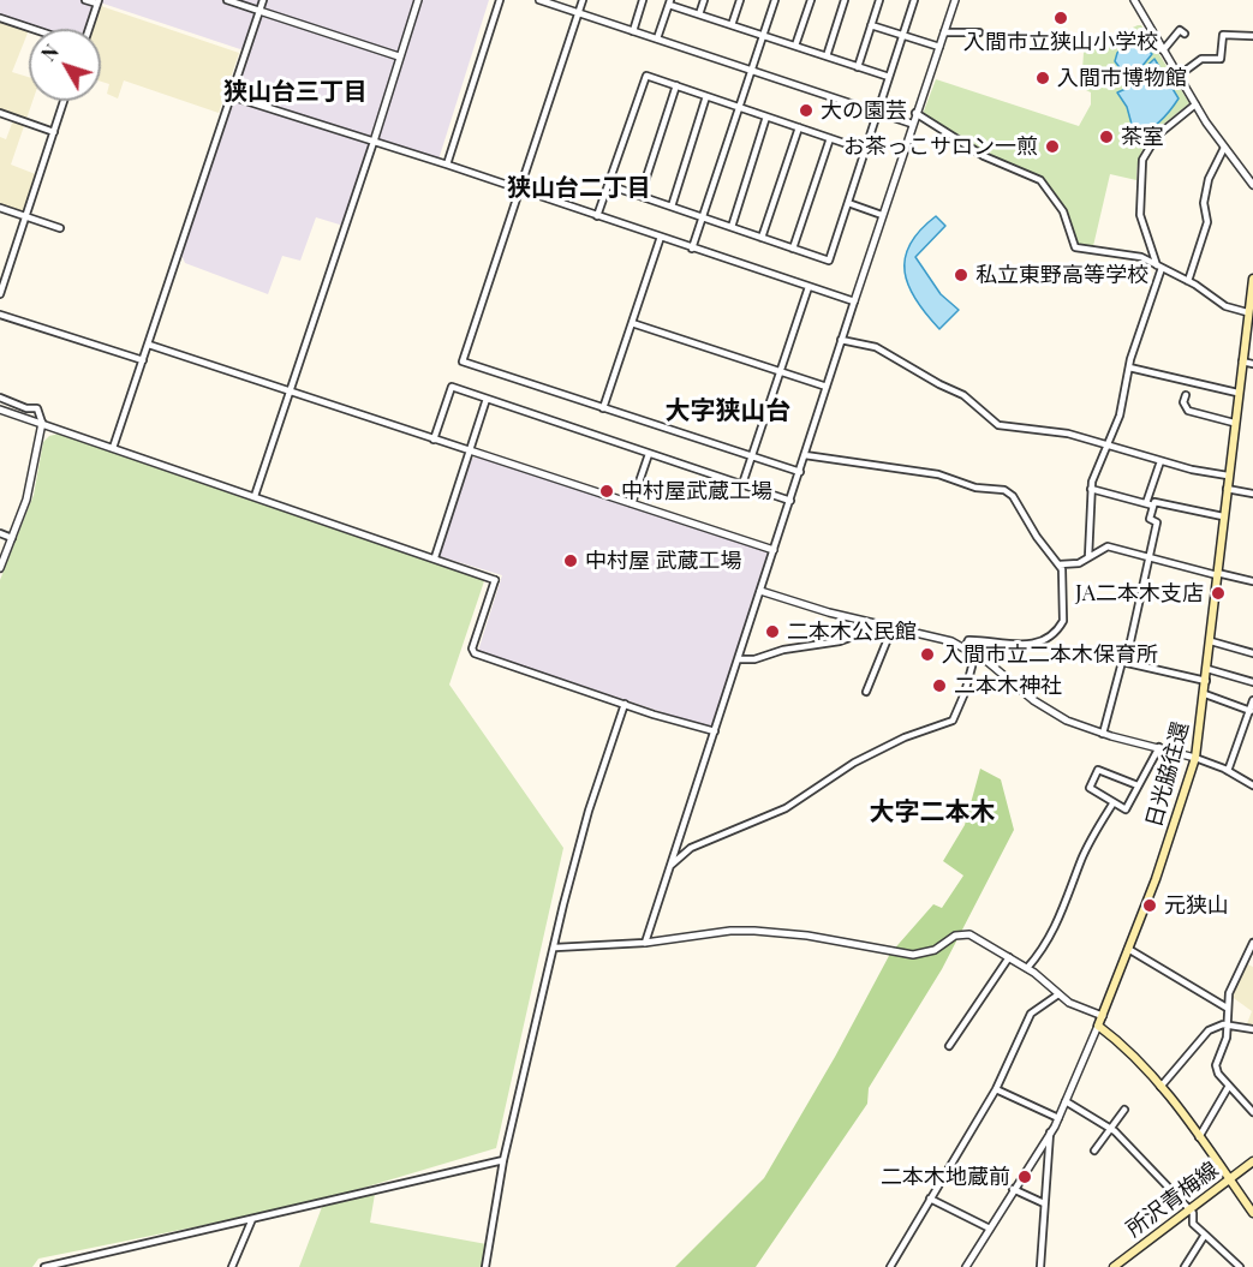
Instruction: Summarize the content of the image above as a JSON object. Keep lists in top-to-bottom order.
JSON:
{
  "streets": {
    "main road": ["日光脇往還", "所沢青梅線"]
  },
  "districts": [
    "狭山台三丁目",
    "狭山台二丁目",
    "大字狭山台",
    "大字二本木"
  ],
  "places": [
    "入間市立狭山小学校",
    "入間市博物館",
    "大の園芸",
    "茶室",
    "お茶っこサロン一煎",
    "私立東野高等学校",
    "中村屋武蔵工場",
    "中村屋 武蔵工場",
    "JA二本木支店",
    "二本木公民館",
    "入間市立二本木保育所",
    "二本木神社",
    "元狭山",
    "二本木地蔵前"
  ],
  "north": "top left"
}
